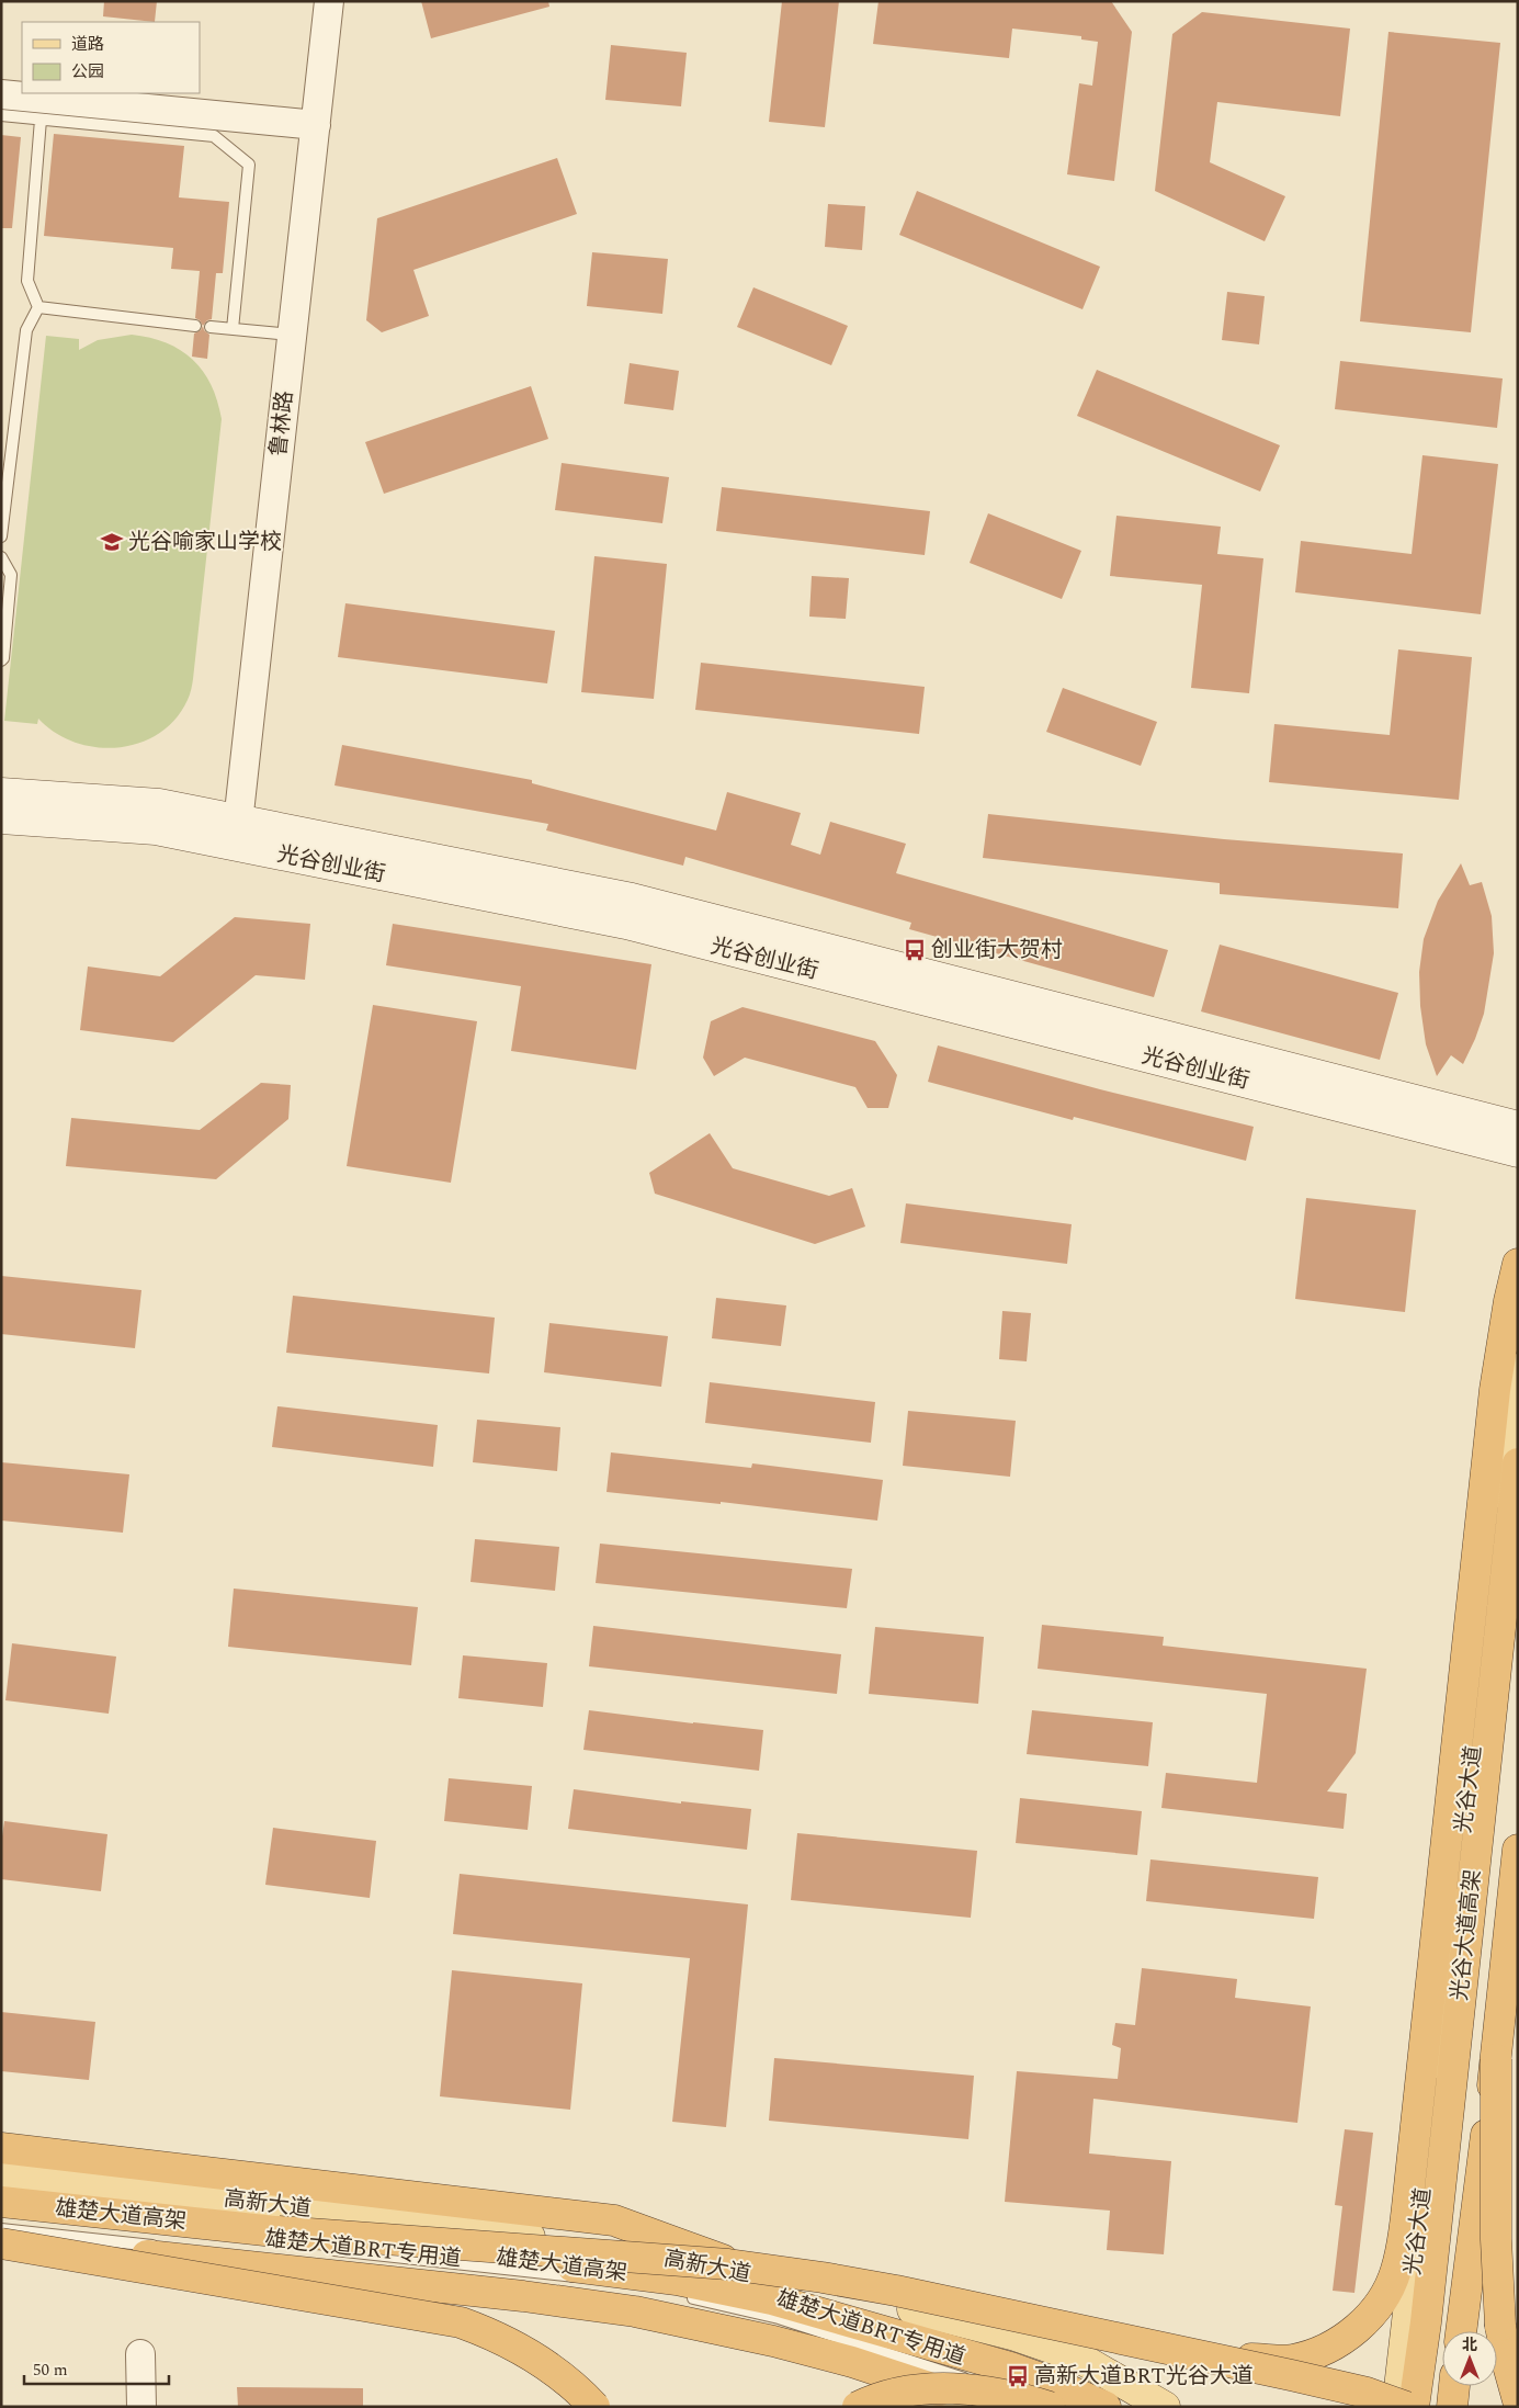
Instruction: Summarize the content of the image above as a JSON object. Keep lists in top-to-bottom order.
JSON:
{
  "streets": {
    "highway": ["光谷大道高架", "雄楚大道高架"],
    "main road": ["光谷创业街", "光谷大道", "高新大道"],
    "street": ["鲁林路"],
    "lane": ["雄楚大道BRT专用道"]
  },
  "crossings": [
    ["鲁林路", "光谷创业街"],
    ["光谷大道", "光谷大道高架"]
  ],
  "places": {
    "school or university": ["光谷喻家山学校"],
    "bus stop": ["创业街大贺村", "高新大道BRT光谷大道"]
  },
  "legend": ["道路", "公园"],
  "scale_bar": "50 m",
  "north": "top"
}
